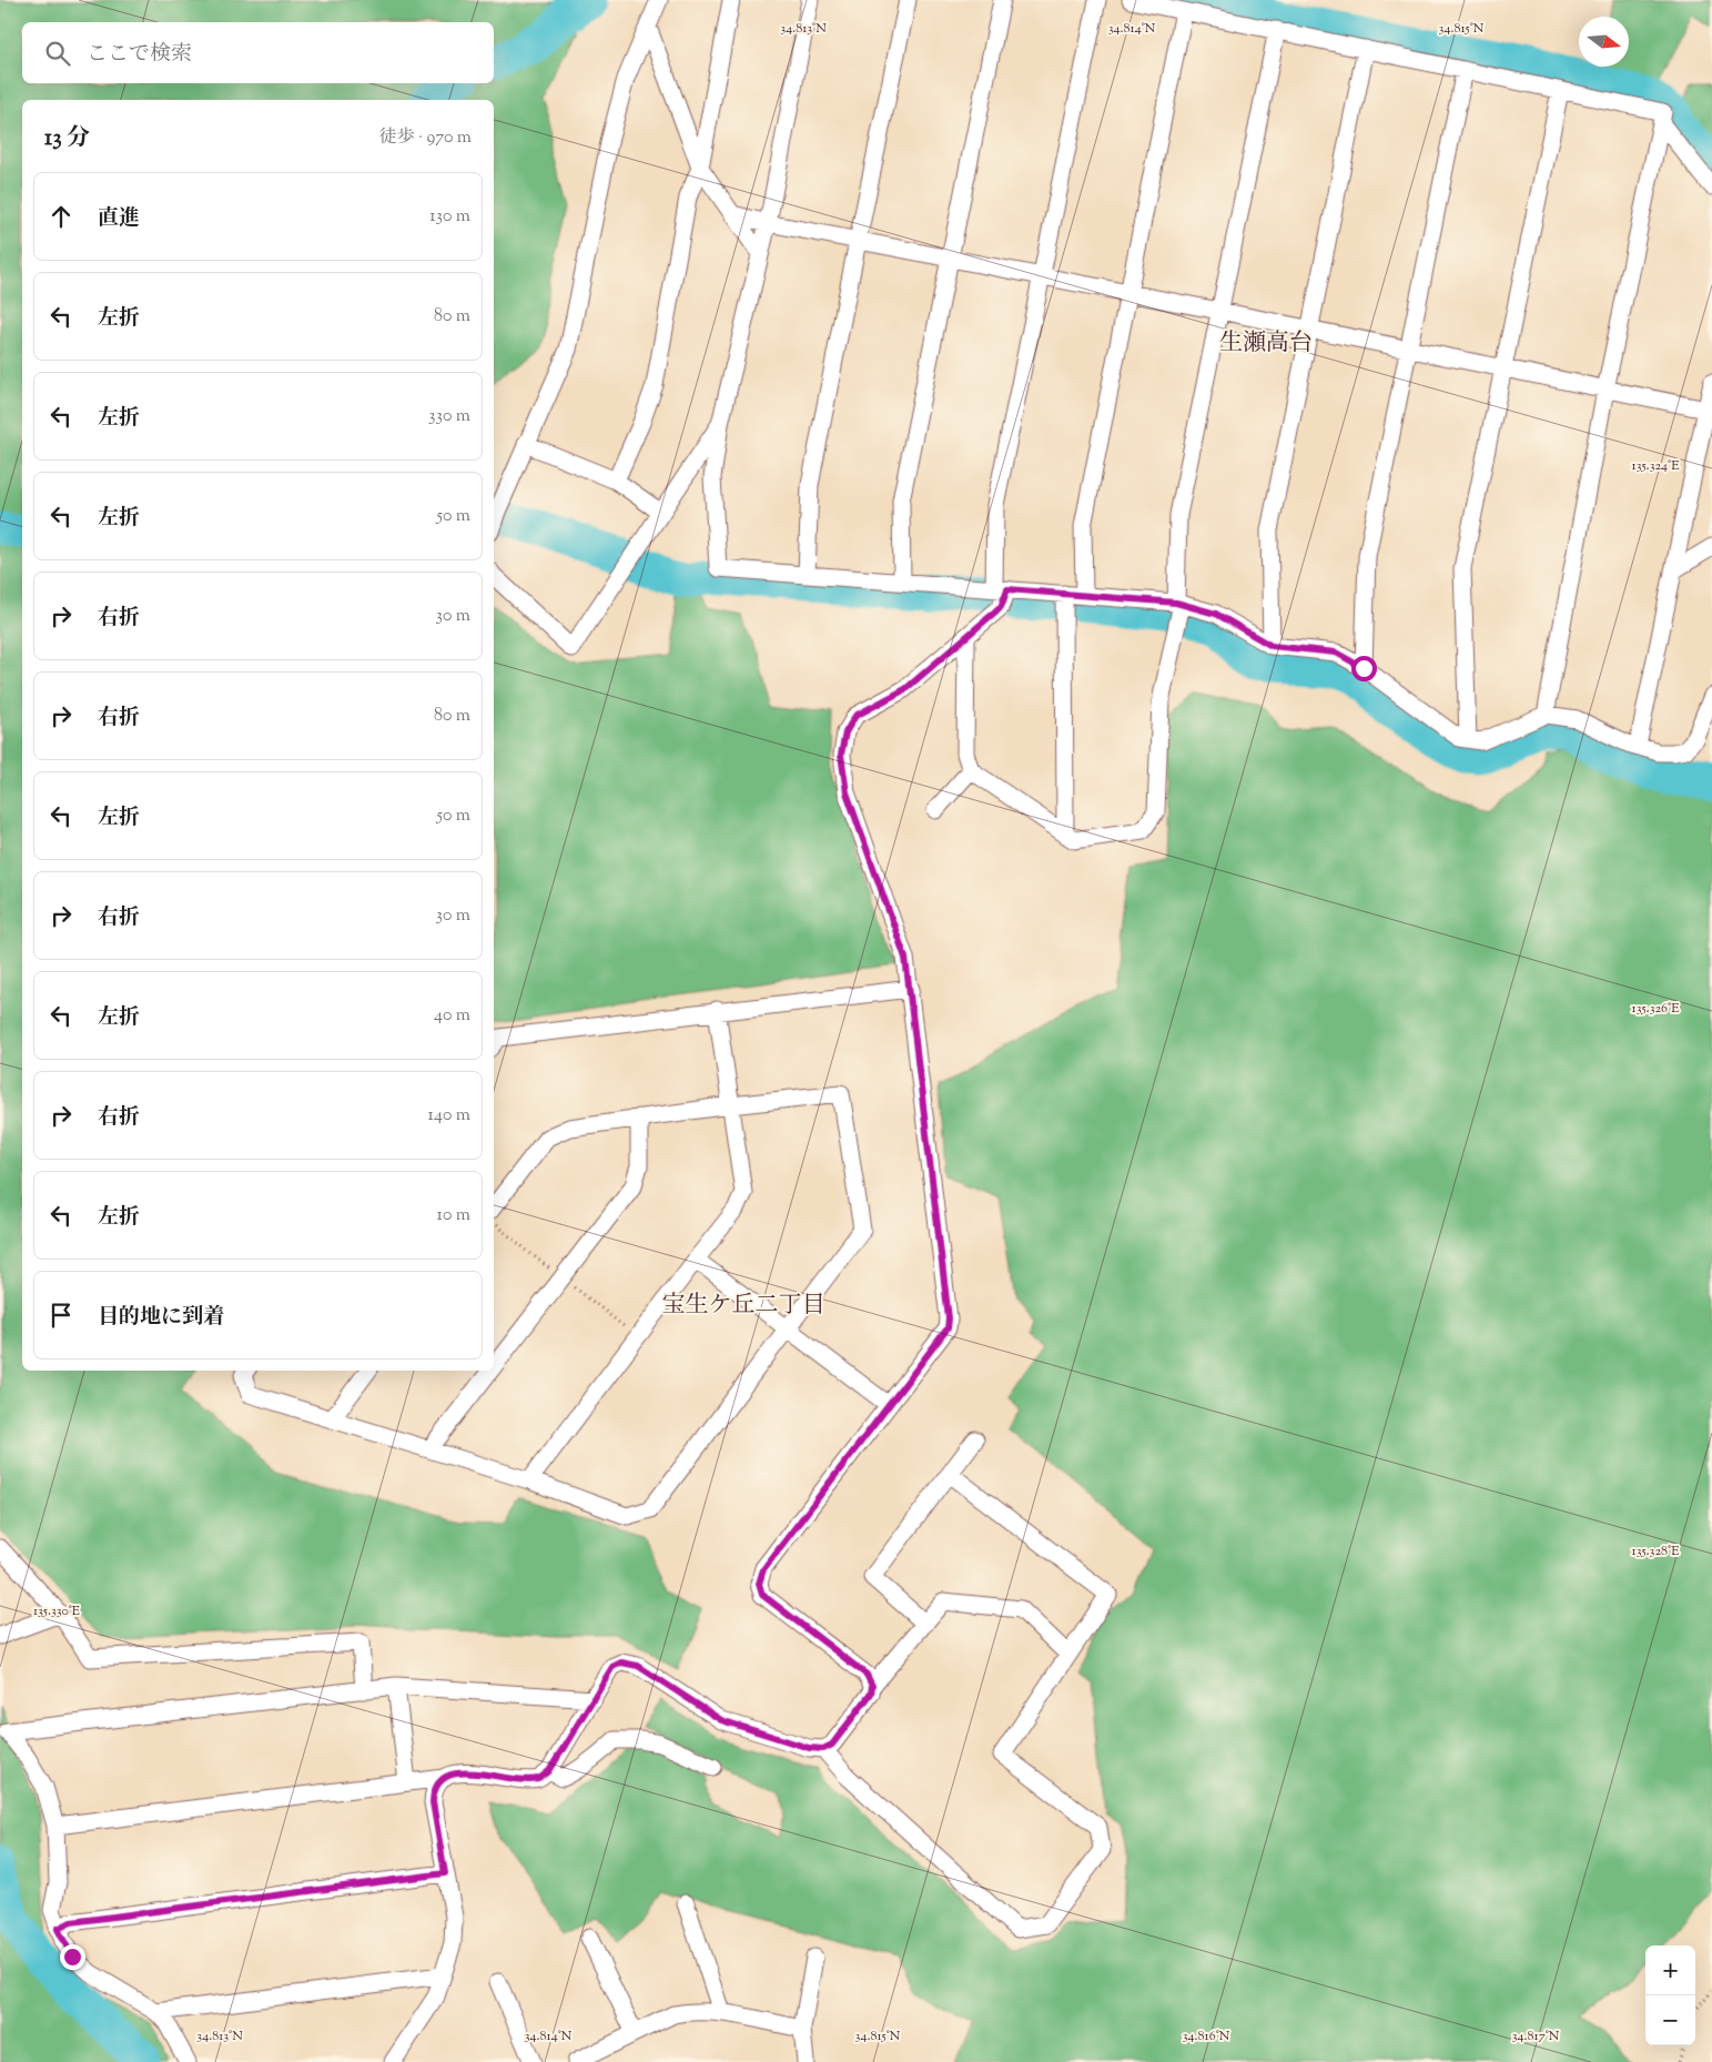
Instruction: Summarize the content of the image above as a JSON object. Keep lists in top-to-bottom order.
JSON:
{
  "districts": ["生瀬高台", "宝生ケ丘二丁目"],
  "north": "right",
  "page": {
    "search": "ここで検索",
    "heading": ["13 分", "徒歩 · 970 m"],
    "list": [
      ["直進", "130 m"],
      ["左折", "80 m"],
      ["左折", "330 m"],
      ["左折", "50 m"],
      ["右折", "30 m"],
      ["右折", "80 m"],
      ["左折", "50 m"],
      ["右折", "30 m"],
      ["左折", "40 m"],
      ["右折", "140 m"],
      ["左折", "10 m"],
      "目的地に到着"
    ],
    "map_buttons": ["+", "−"]
  },
  "coordinates": [
    "34.813°N",
    "34.814°N",
    "34.815°N",
    "135.324°E",
    "135.326°E",
    "135.328°E",
    "135.330°E",
    "34.816°N",
    "34.817°N"
  ]
}
